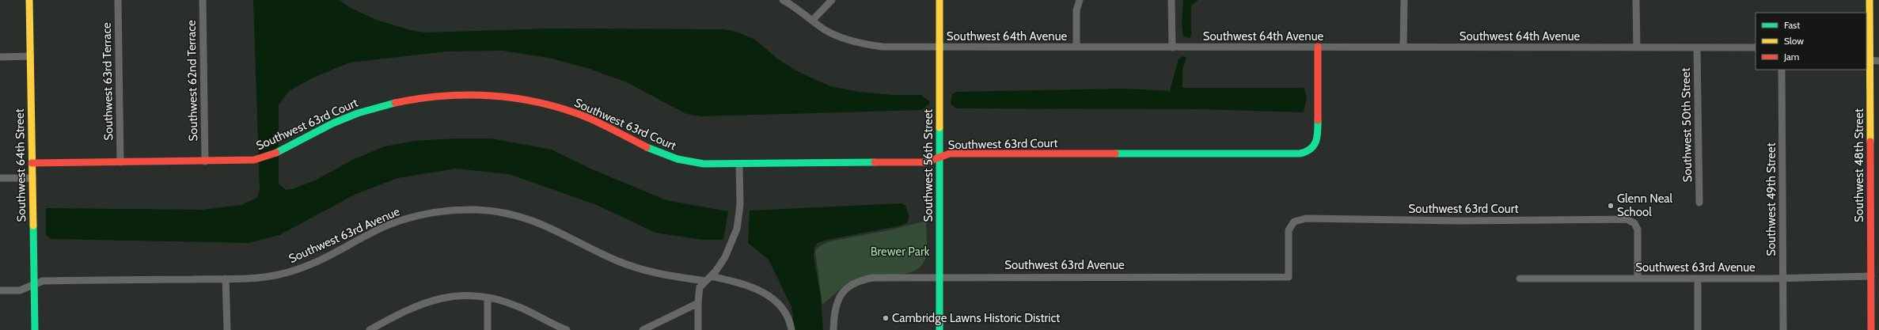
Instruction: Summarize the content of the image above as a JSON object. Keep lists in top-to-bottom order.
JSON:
{
  "streets": {
    "street": [
      "Southwest 64th Avenue",
      "Southwest 62nd Terrace",
      "Southwest 63rd Terrace",
      "Southwest 63rd Court",
      "Southwest 50th Street",
      "Southwest 64th Street",
      "Southwest 56th Street",
      "Southwest 48th Street",
      "Southwest 49th Street",
      "Southwest 63rd Avenue"
    ]
  },
  "crossings": [
    ["Southwest 64th Avenue", "Southwest 63rd Court"],
    ["Southwest 64th Avenue", "Southwest 50th Street"],
    ["Southwest 64th Avenue", "Southwest 56th Street"],
    ["Southwest 62nd Terrace", "Southwest 63rd Court"],
    ["Southwest 63rd Terrace", "Southwest 63rd Court"],
    ["Southwest 63rd Court", "Southwest 64th Street"],
    ["Southwest 63rd Court", "Southwest 56th Street"],
    ["Southwest 63rd Court", "Southwest 63rd Avenue"],
    ["Southwest 64th Street", "Southwest 63rd Avenue"],
    ["Southwest 56th Street", "Southwest 63rd Avenue"],
    ["Southwest 48th Street", "Southwest 63rd Avenue"],
    ["Southwest 49th Street", "Southwest 63rd Avenue"]
  ],
  "parks": ["Brewer Park"],
  "places": ["Glenn Neal School", "Cambridge Lawns Historic District"],
  "legend": ["Fast", "Slow", "Jam"]
}
